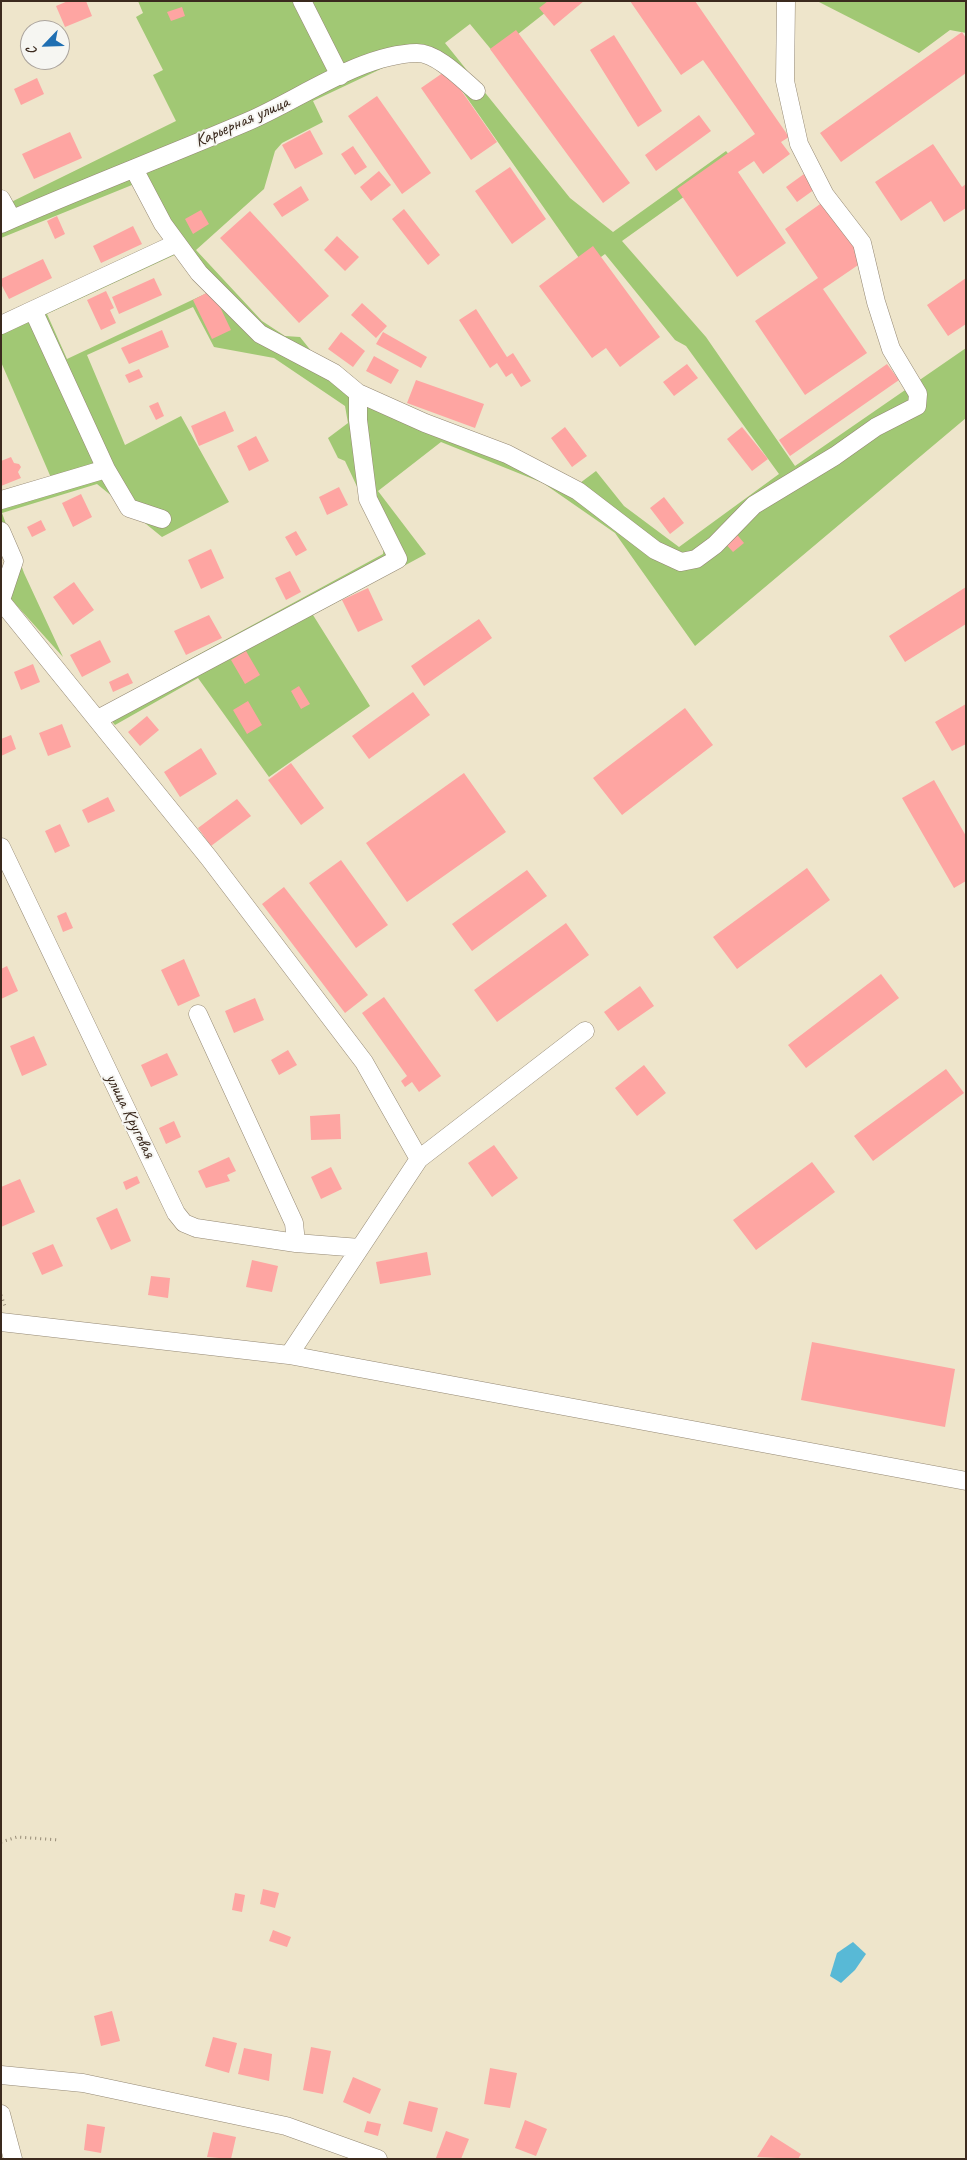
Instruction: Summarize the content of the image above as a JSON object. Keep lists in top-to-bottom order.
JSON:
{
  "streets": {
    "street": ["Карьерная улица", "улица Круговая"]
  },
  "north": "bottom left"
}
